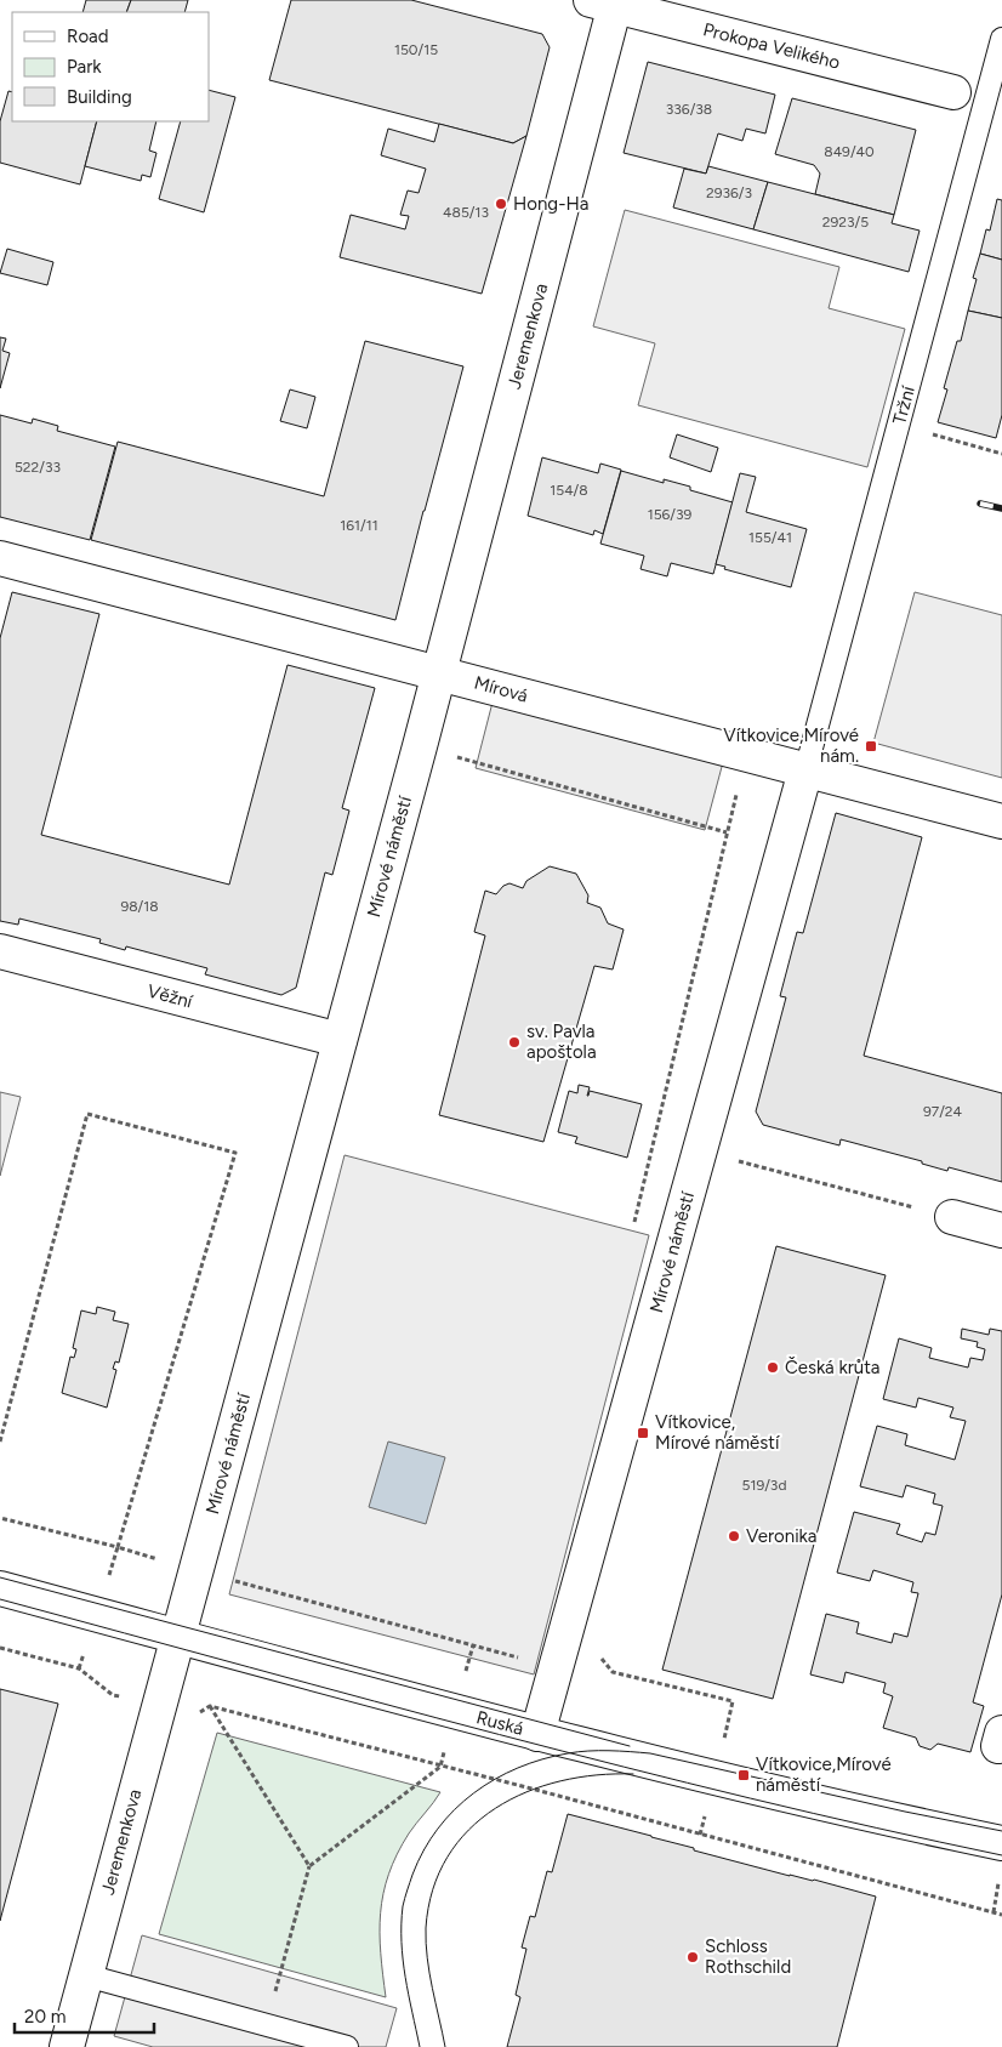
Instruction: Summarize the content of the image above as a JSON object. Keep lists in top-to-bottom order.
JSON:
{
  "streets": {
    "street": [
      "Prokopa Velikého",
      "Jeremenkova",
      "Mírová",
      "Mírové náměstí",
      "Věžní",
      "Ruská"
    ],
    "lane": ["Tržní"]
  },
  "crossings": [
    ["Prokopa Velikého", "Jeremenkova"],
    ["Jeremenkova", "Mírová"],
    ["Jeremenkova", "Mírové náměstí"],
    ["Jeremenkova", "Ruská"],
    ["Tržní", "Mírová"],
    ["Tržní", "Mírové náměstí"],
    ["Mírová", "Mírové náměstí"],
    ["Mírové náměstí", "Věžní"],
    ["Mírové náměstí", "Ruská"]
  ],
  "places": {
    "other": [
      "Hong-Ha",
      "sv. Pavla apoštola",
      "Česká krůta",
      "Veronika",
      "Schloss Rothschild"
    ],
    "transit": ["Vítkovice,Mírové nám.", "Vítkovice, Mírové náměstí", "Vítkovice,Mírové náměstí"]
  },
  "house_numbers": [
    "150/15",
    "336/38",
    "849/40",
    "2936/3",
    "485/13",
    "2923/5",
    "522/33",
    "154/8",
    "156/39",
    "161/11",
    "155/41",
    "98/18",
    "97/24",
    "519/3d"
  ],
  "legend": ["Road", "Park", "Building"],
  "scale_bar": "20 m"
}
